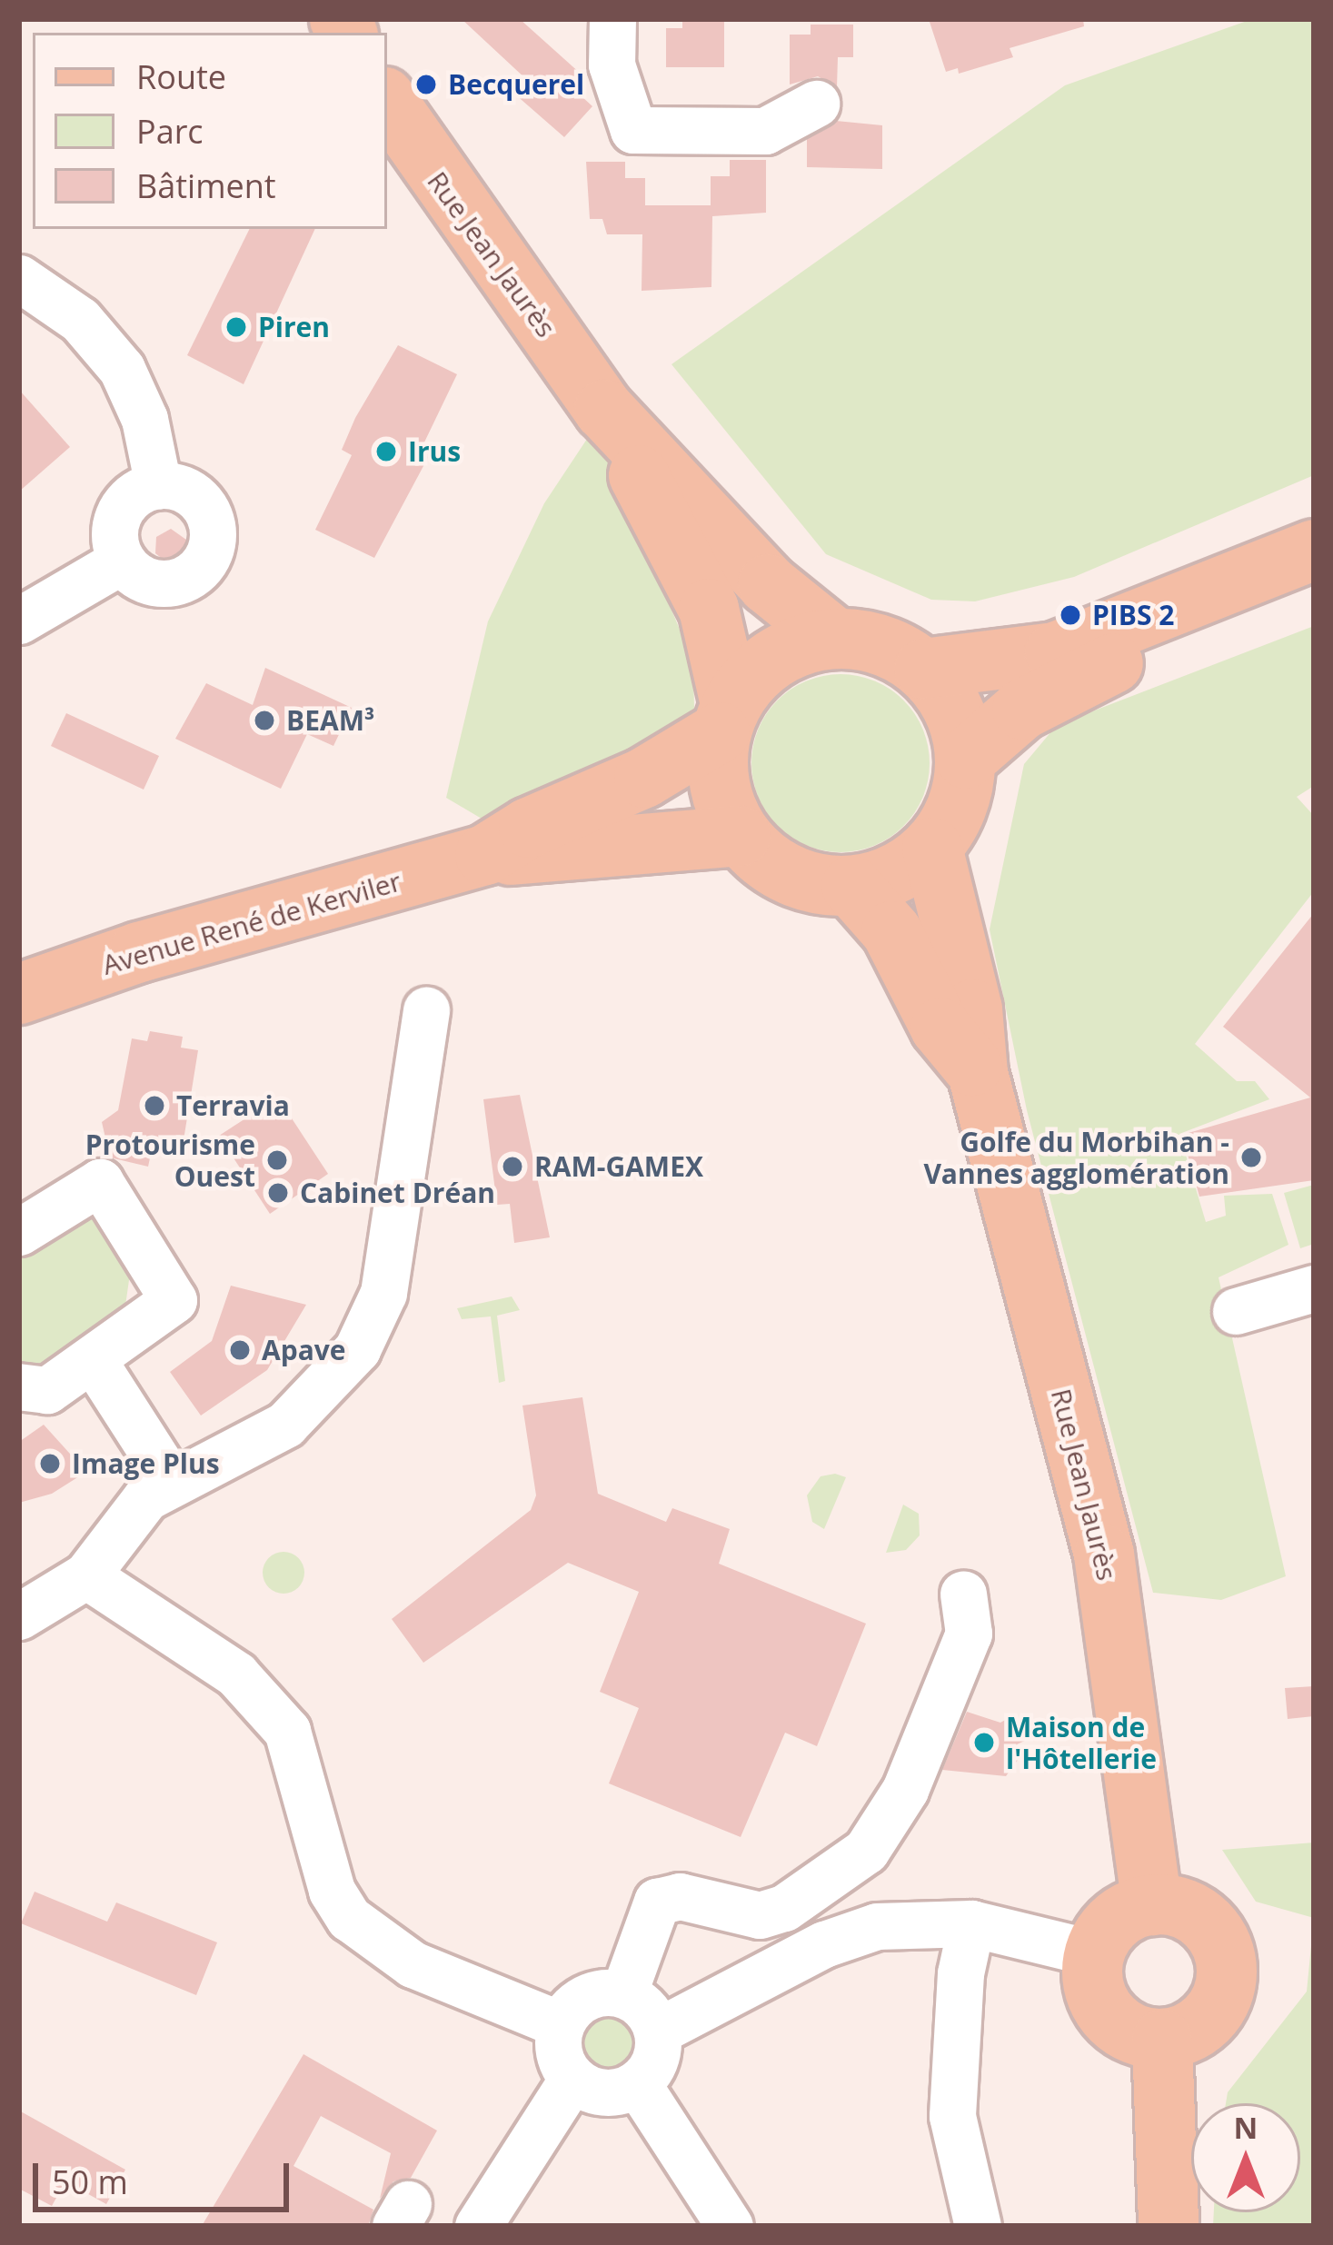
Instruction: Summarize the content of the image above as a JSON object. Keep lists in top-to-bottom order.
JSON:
{
  "streets": {
    "main road": ["Rue Jean Jaurès", "Avenue René de Kerviler"]
  },
  "crossings": [
    ["Rue Jean Jaurès", "Avenue René de Kerviler"]
  ],
  "places": [
    "Becquerel",
    "Piren",
    "Irus",
    "PIBS 2",
    "BEAM³",
    "Terravia",
    "Golfe du Morbihan - Vannes agglomération",
    "Protourisme Ouest",
    "RAM-GAMEX",
    "Cabinet Dréan",
    "Apave",
    "Image Plus",
    "Maison de l'Hôtellerie"
  ],
  "legend": ["Route", "Parc", "Bâtiment"],
  "scale_bar": "50 m",
  "north": "top"
}
